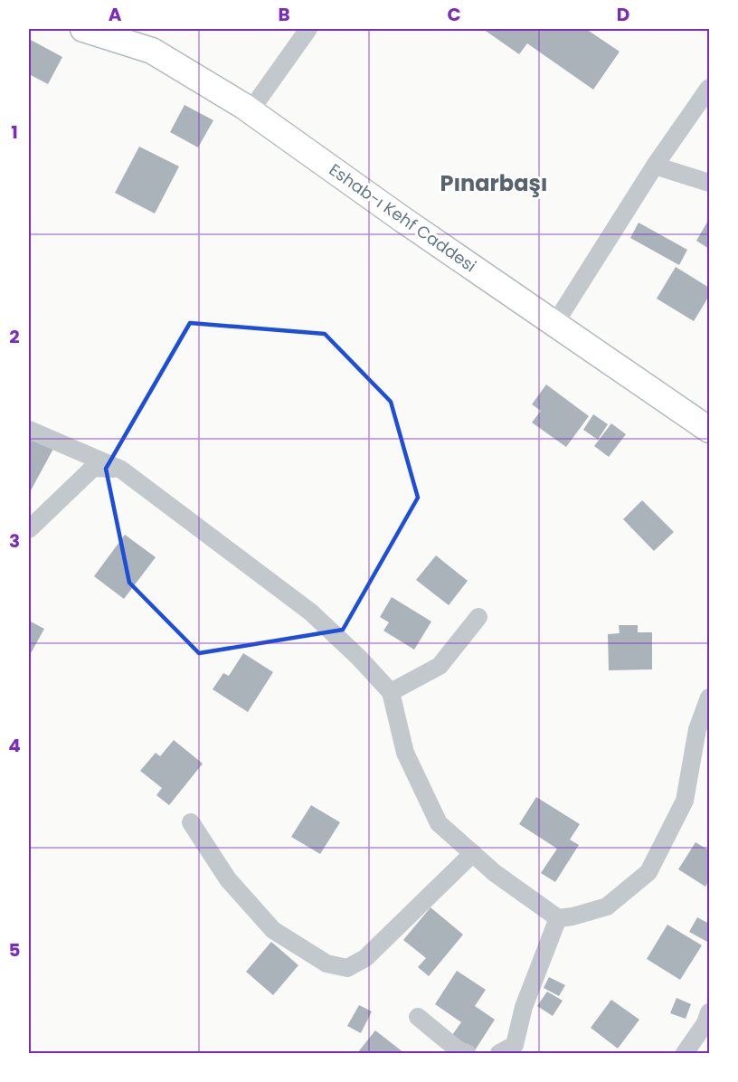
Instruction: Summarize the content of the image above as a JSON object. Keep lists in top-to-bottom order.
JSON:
{
  "streets": {
    "street": ["Eshab-ı Kehf Caddesi"]
  },
  "districts": ["Pınarbaşı"],
  "grid": {
    "columns": [
      "A",
      "B",
      "C",
      "D"
    ],
    "rows": [
      "1",
      "2",
      "3",
      "4",
      "5"
    ]
  }
}
